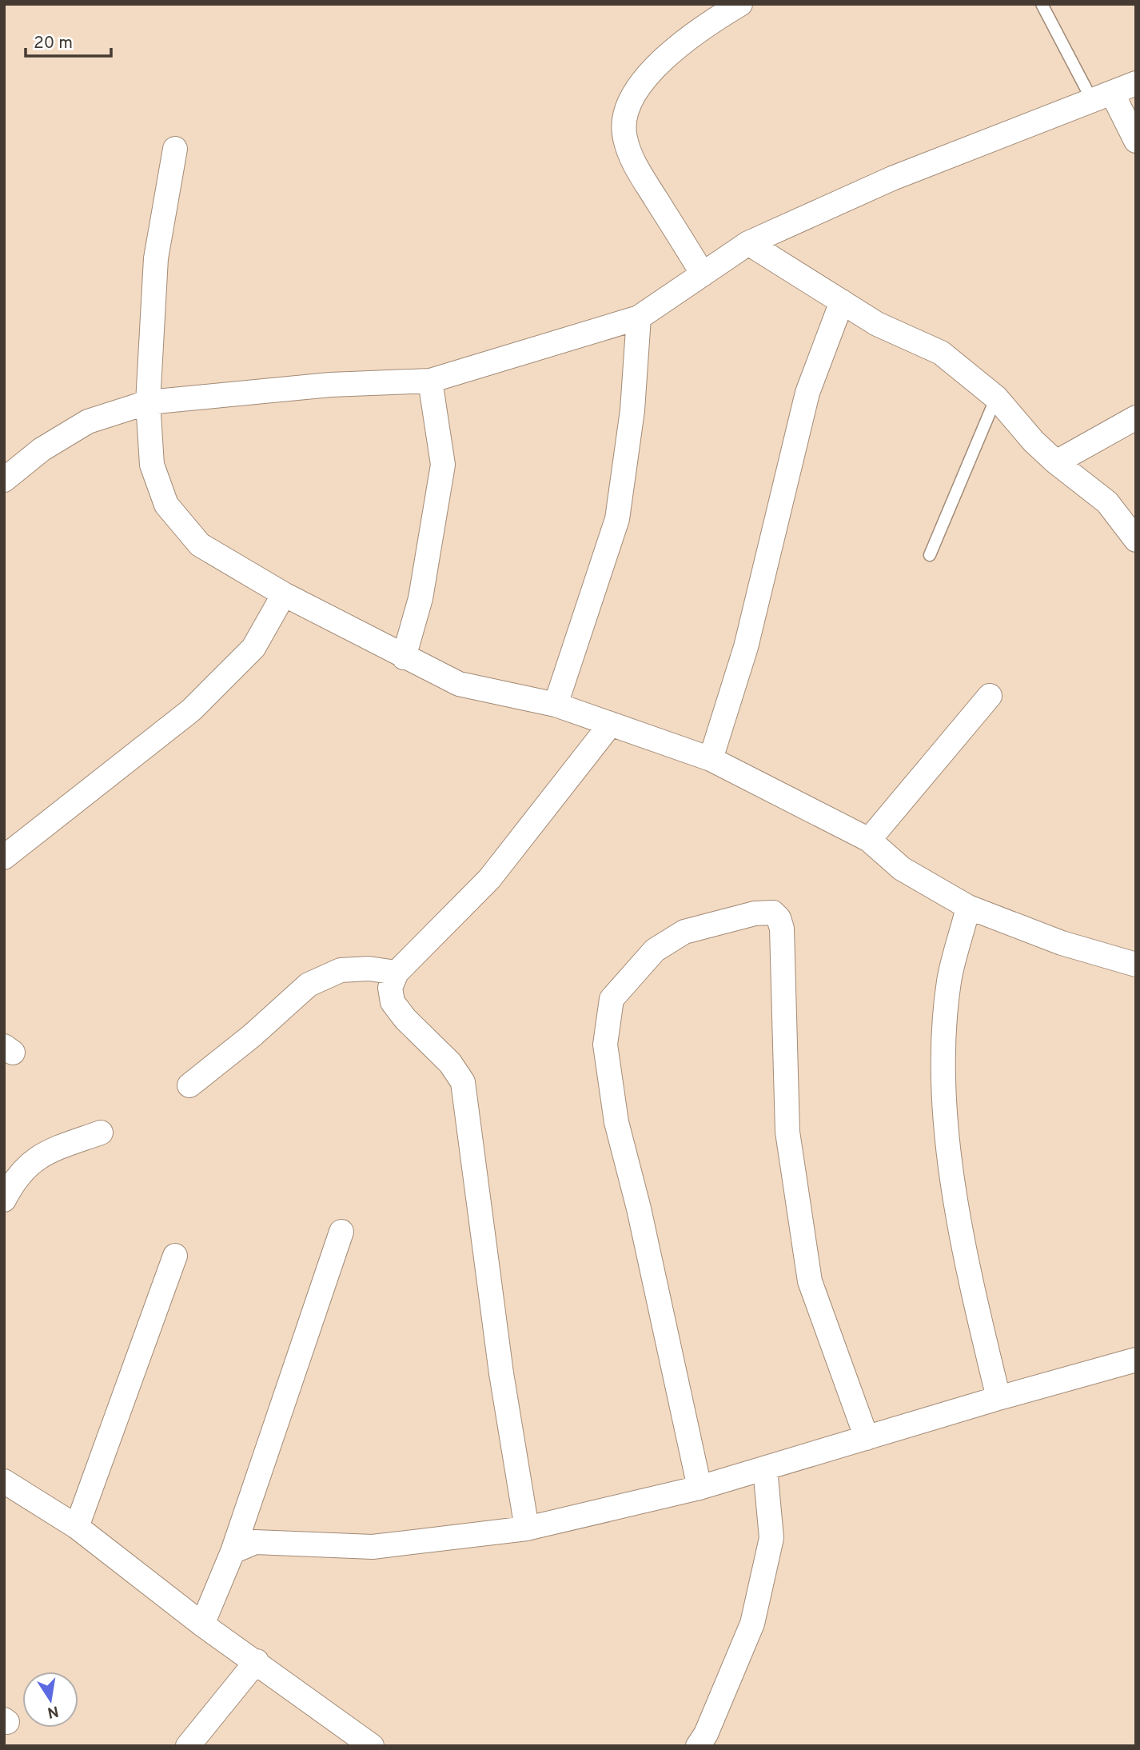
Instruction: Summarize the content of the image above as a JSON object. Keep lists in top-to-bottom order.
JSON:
{
  "scale_bar": "20 m",
  "north": "bottom"
}
